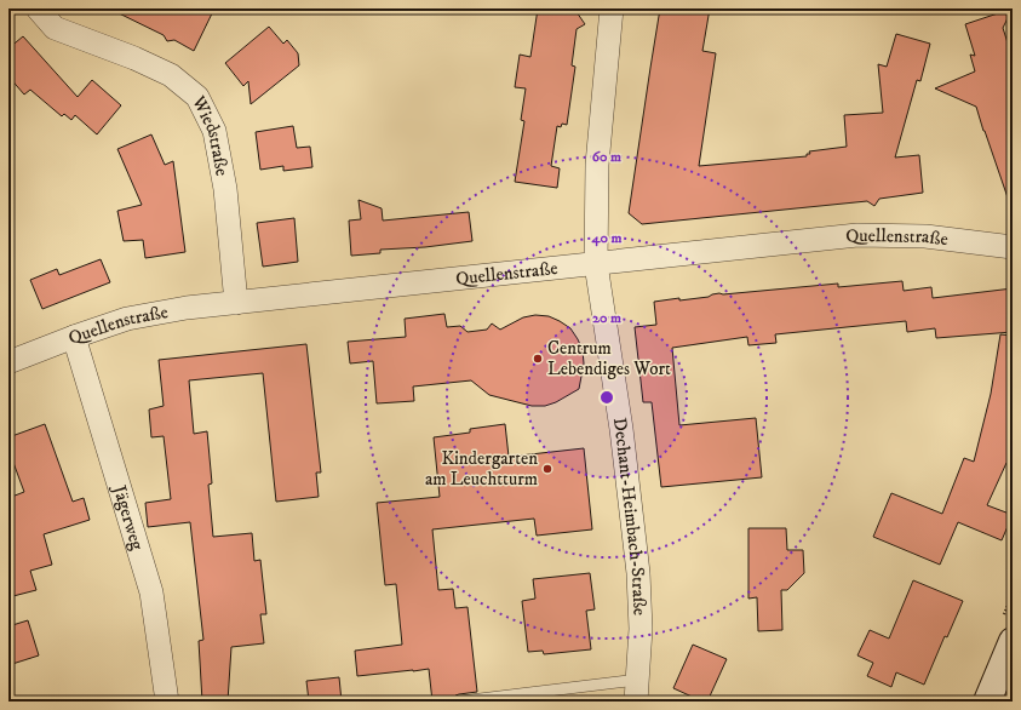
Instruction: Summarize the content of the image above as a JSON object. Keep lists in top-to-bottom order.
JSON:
{
  "streets": {
    "street": [
      "Wiedstraße",
      "Quellenstraße",
      "Jägerweg",
      "Dechant-Heimbach-Straße"
    ]
  },
  "crossings": [
    ["Wiedstraße", "Quellenstraße"],
    ["Quellenstraße", "Jägerweg"],
    ["Quellenstraße", "Dechant-Heimbach-Straße"]
  ],
  "places": ["Centrum Lebendiges Wort", "Kindergarten am Leuchtturm"],
  "rings": ["60 m", "40 m", "20 m"]
}
